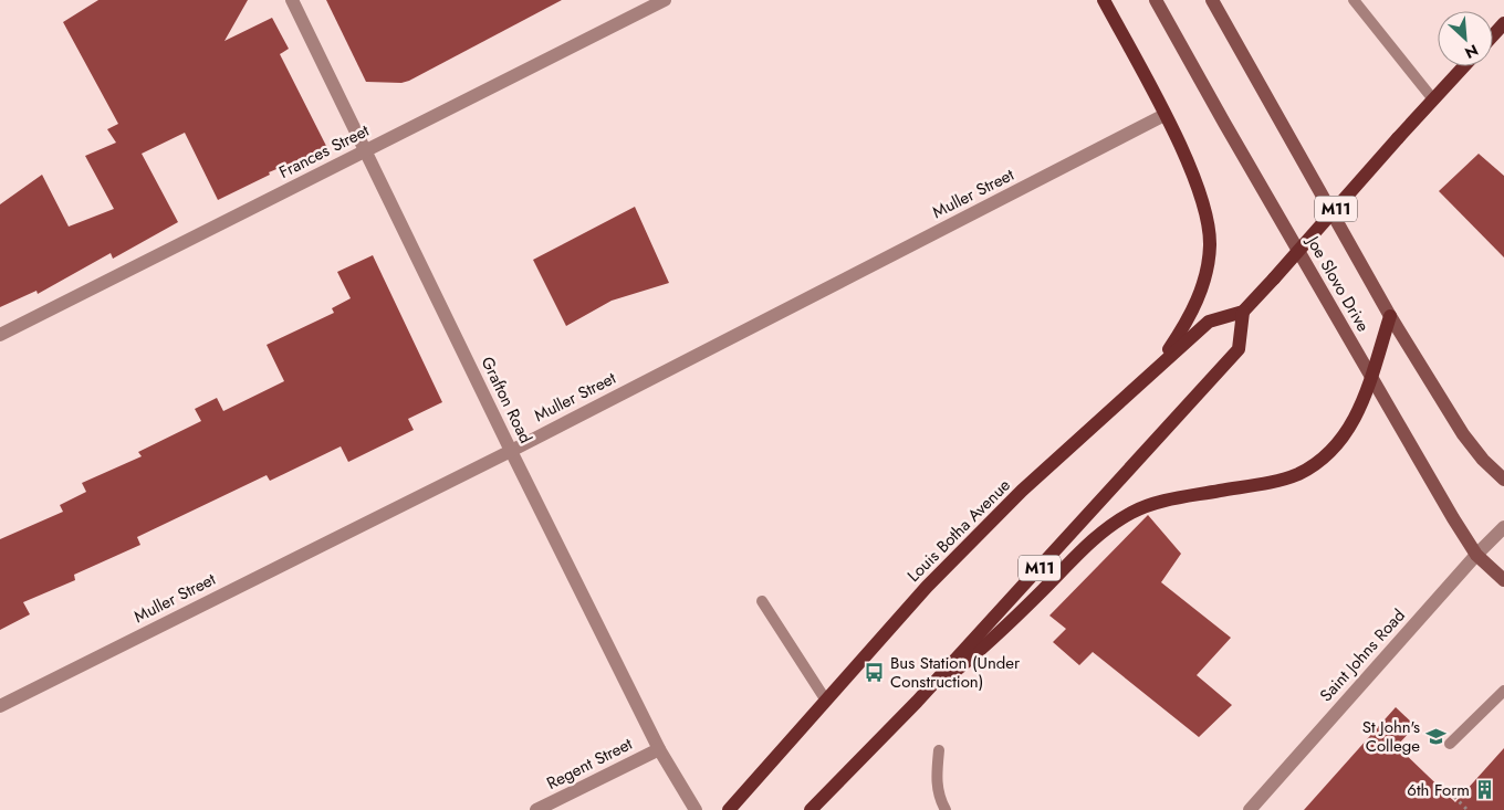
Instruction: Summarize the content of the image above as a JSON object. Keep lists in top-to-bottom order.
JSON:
{
  "streets": {
    "main road": ["M11", "Joe Slovo Drive", "Louis Botha Avenue"],
    "street": [
      "Frances Street",
      "Muller Street",
      "Grafton Road",
      "Saint Johns Road",
      "Regent Street"
    ]
  },
  "crossings": [
    ["Frances Street", "Grafton Road"],
    ["Muller Street", "Grafton Road"],
    ["M11", "Louis Botha Avenue"],
    ["Joe Slovo Drive", "Saint Johns Road"],
    ["Grafton Road", "Regent Street"]
  ],
  "places": {
    "bus stop": ["Bus Station (Under Construction)"],
    "school or university": ["St John's College"],
    "building": ["6th Form"]
  },
  "north": "bottom right"
}
